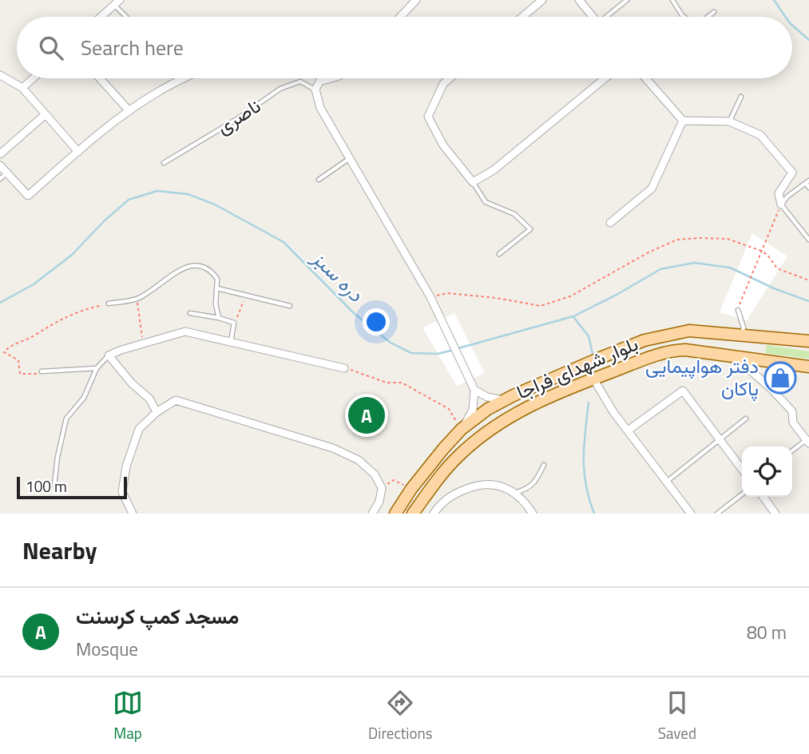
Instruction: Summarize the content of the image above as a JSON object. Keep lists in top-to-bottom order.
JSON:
{
  "streets": {
    "main road": ["بلوار شهدای فراجا"],
    "lane": ["ناصری"]
  },
  "water": ["دره سبز"],
  "places": {
    "shop": ["دفتر هواپیمایی پاکان"]
  },
  "scale_bar": "100 m",
  "page": {
    "search": "Search here",
    "pins": "A",
    "scale": "100 m",
    "heading": "Nearby",
    "list": [
      {
        "mark": "A",
        "name": "مسجد کمپ کرسنت",
        "note": "Mosque",
        "value": "80 m"
      }
    ],
    "nav": ["Map", "Directions", "Saved"]
  }
}
